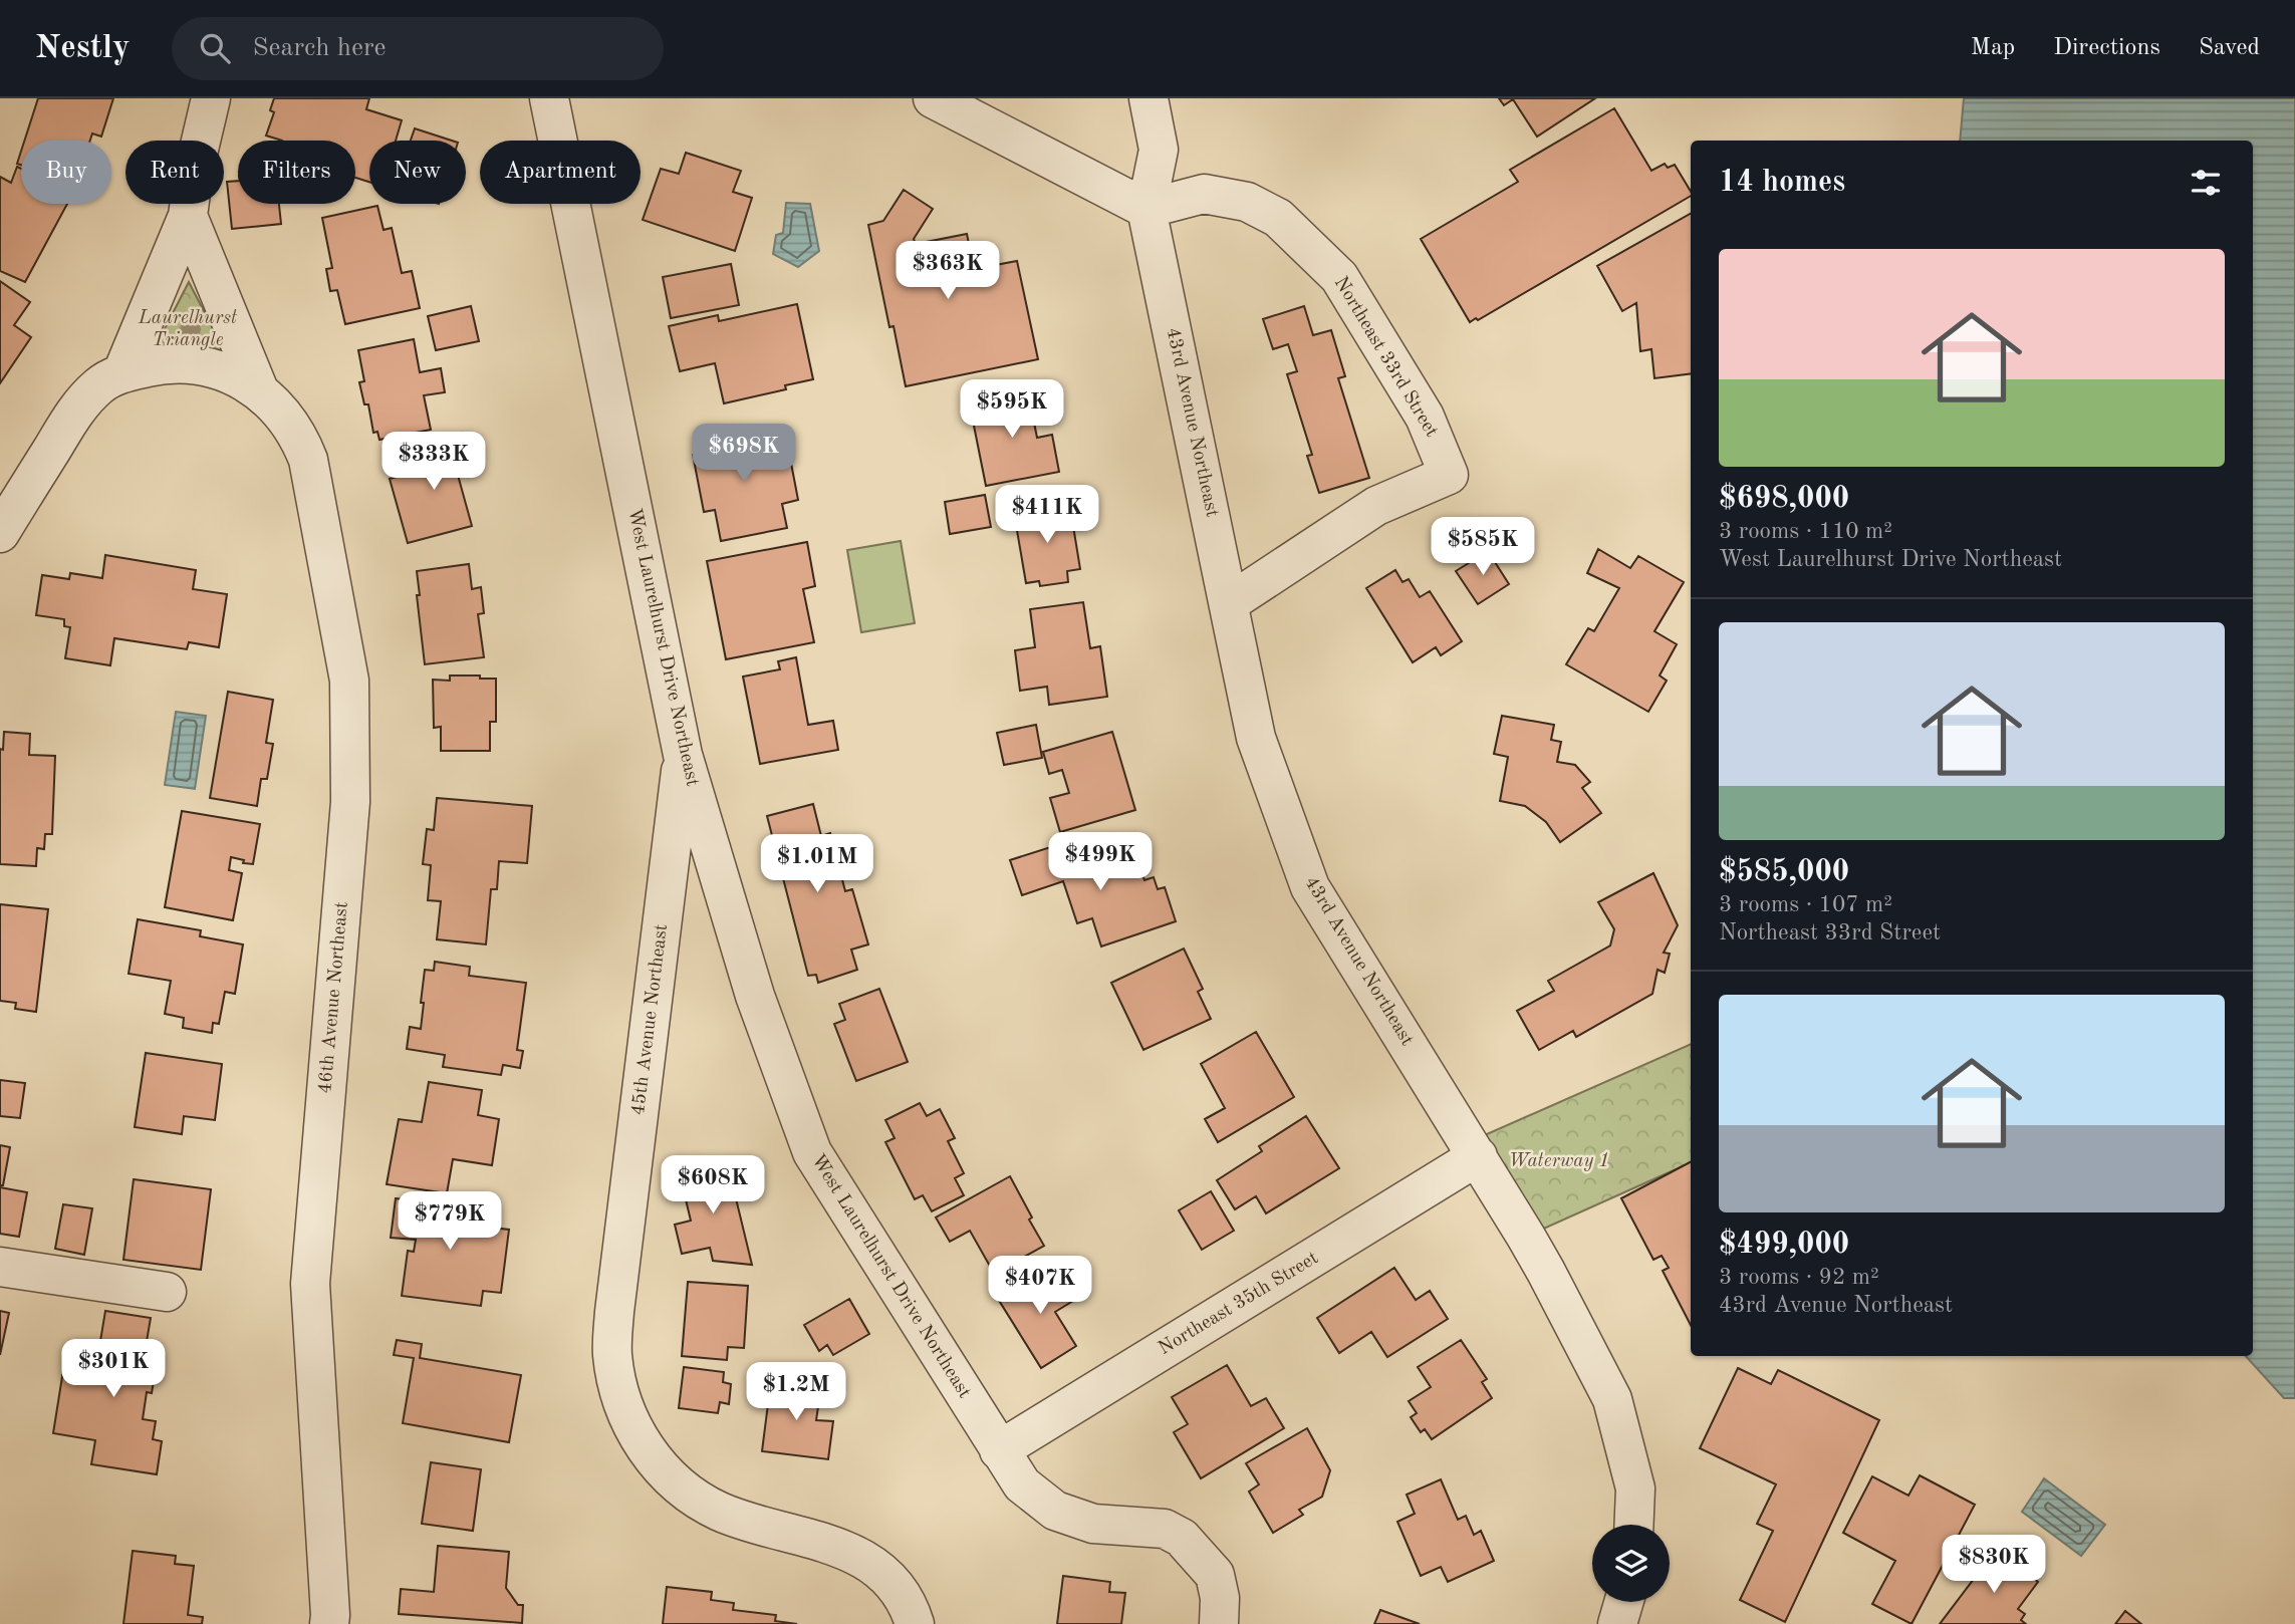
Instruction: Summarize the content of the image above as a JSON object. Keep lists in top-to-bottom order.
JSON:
{
  "streets": {
    "street": [
      "Northeast 33rd Street",
      "43rd Avenue Northeast",
      "West Laurelhurst Drive Northeast",
      "46th Avenue Northeast",
      "45th Avenue Northeast",
      "Northeast 35th Street"
    ]
  },
  "crossings": [
    ["Northeast 33rd Street", "43rd Avenue Northeast"],
    ["43rd Avenue Northeast", "Northeast 35th Street"],
    ["West Laurelhurst Drive Northeast", "45th Avenue Northeast"],
    ["West Laurelhurst Drive Northeast", "Northeast 35th Street"]
  ],
  "parks": ["Laurelhurst Triangle", "Waterway 1"],
  "page": {
    "header": "Nestly",
    "search": "Search here",
    "nav": ["Map", "Directions", "Saved"],
    "chip": [
      "Buy",
      "Rent",
      "Filters",
      "New",
      "Apartment"
    ],
    "heading": "14 homes",
    "list": [
      {
        "name": "$698,000",
        "note": "3 rooms · 110 m² · West Laurelhurst Drive Northeast"
      },
      {
        "name": "$585,000",
        "note": "3 rooms · 107 m² · Northeast 33rd Street"
      },
      {
        "name": "$499,000",
        "note": "3 rooms · 92 m² · 43rd Avenue Northeast"
      }
    ],
    "price": [
      "$363K",
      "$595K",
      "$698K",
      "$333K",
      "$411K",
      "$585K",
      "$499K",
      "$1.01M",
      "$608K",
      "$779K",
      "$407K",
      "$301K",
      "$1.2M",
      "$830K"
    ]
  }
}
